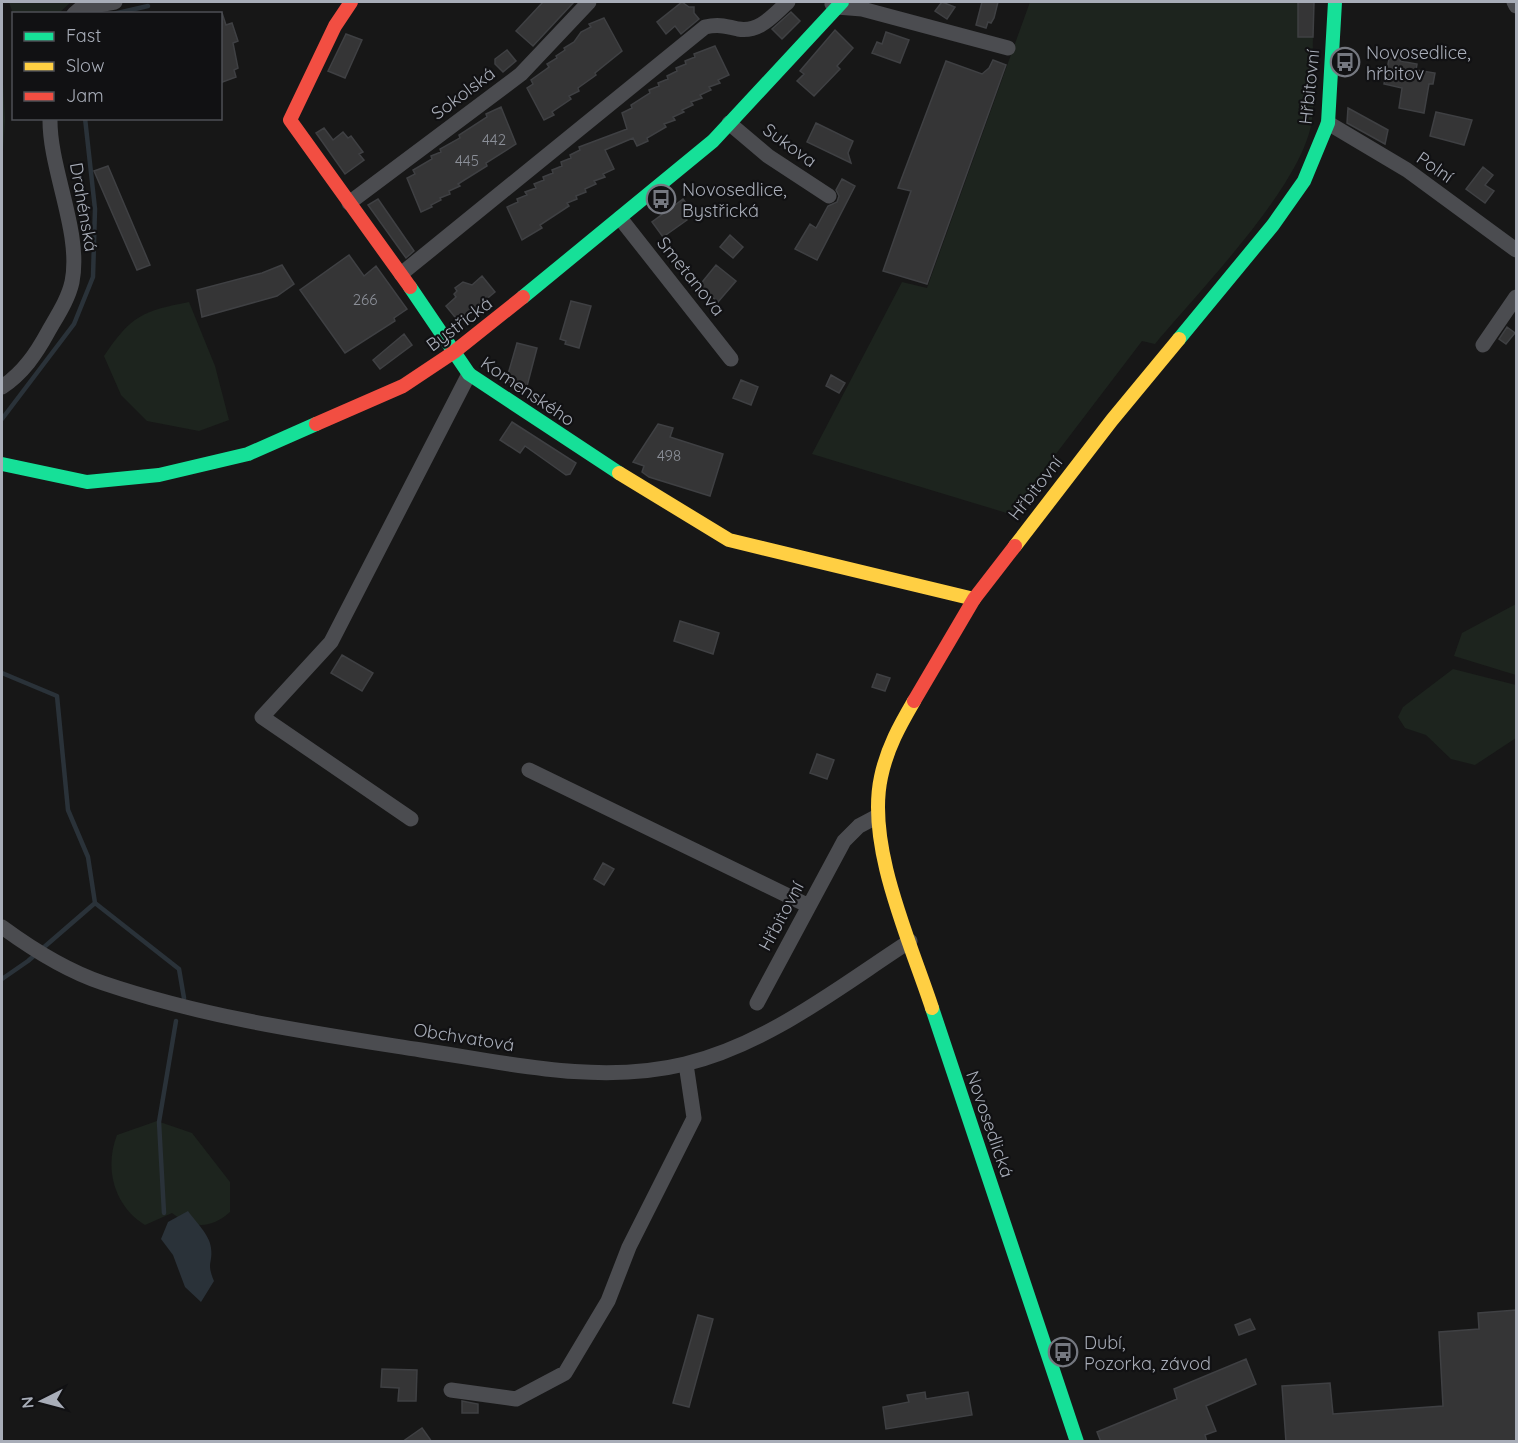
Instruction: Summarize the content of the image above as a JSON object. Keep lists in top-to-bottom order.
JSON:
{
  "streets": {
    "street": [
      "Hřbitovní",
      "Sokolská",
      "Sukova",
      "Polní",
      "Drahénská",
      "Smetanova",
      "Bystřická",
      "Komenského",
      "Obchvatová",
      "Novosedlická"
    ]
  },
  "crossings": [
    ["Hřbitovní", "Polní"],
    ["Hřbitovní", "Komenského"],
    ["Hřbitovní", "Novosedlická"],
    ["Sokolská", "Komenského"],
    ["Sukova", "Bystřická"],
    ["Smetanova", "Bystřická"],
    ["Bystřická", "Komenského"],
    ["Obchvatová", "Novosedlická"]
  ],
  "places": {
    "bus stop": ["Novosedlice, hřbitov", "Novosedlice, Bystřická", "Dubí, Pozorka, závod"]
  },
  "house_numbers": [
    "442",
    "445",
    "266",
    "498"
  ],
  "legend": ["Fast", "Slow", "Jam"],
  "north": "left"
}
